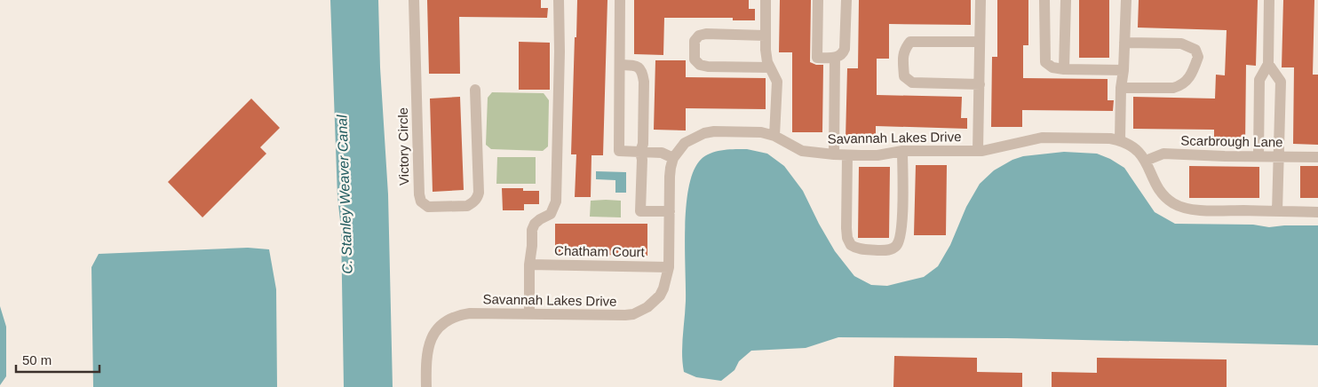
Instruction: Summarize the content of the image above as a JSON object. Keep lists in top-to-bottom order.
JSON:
{
  "streets": {
    "street": [
      "Savannah Lakes Drive",
      "Scarbrough Lane",
      "Victory Circle",
      "Chatham Court"
    ]
  },
  "crossings": [
    ["Savannah Lakes Drive", "Scarbrough Lane"],
    ["Savannah Lakes Drive", "Chatham Court"]
  ],
  "water": ["C. Stanley Weaver Canal"],
  "scale_bar": "50 m"
}
